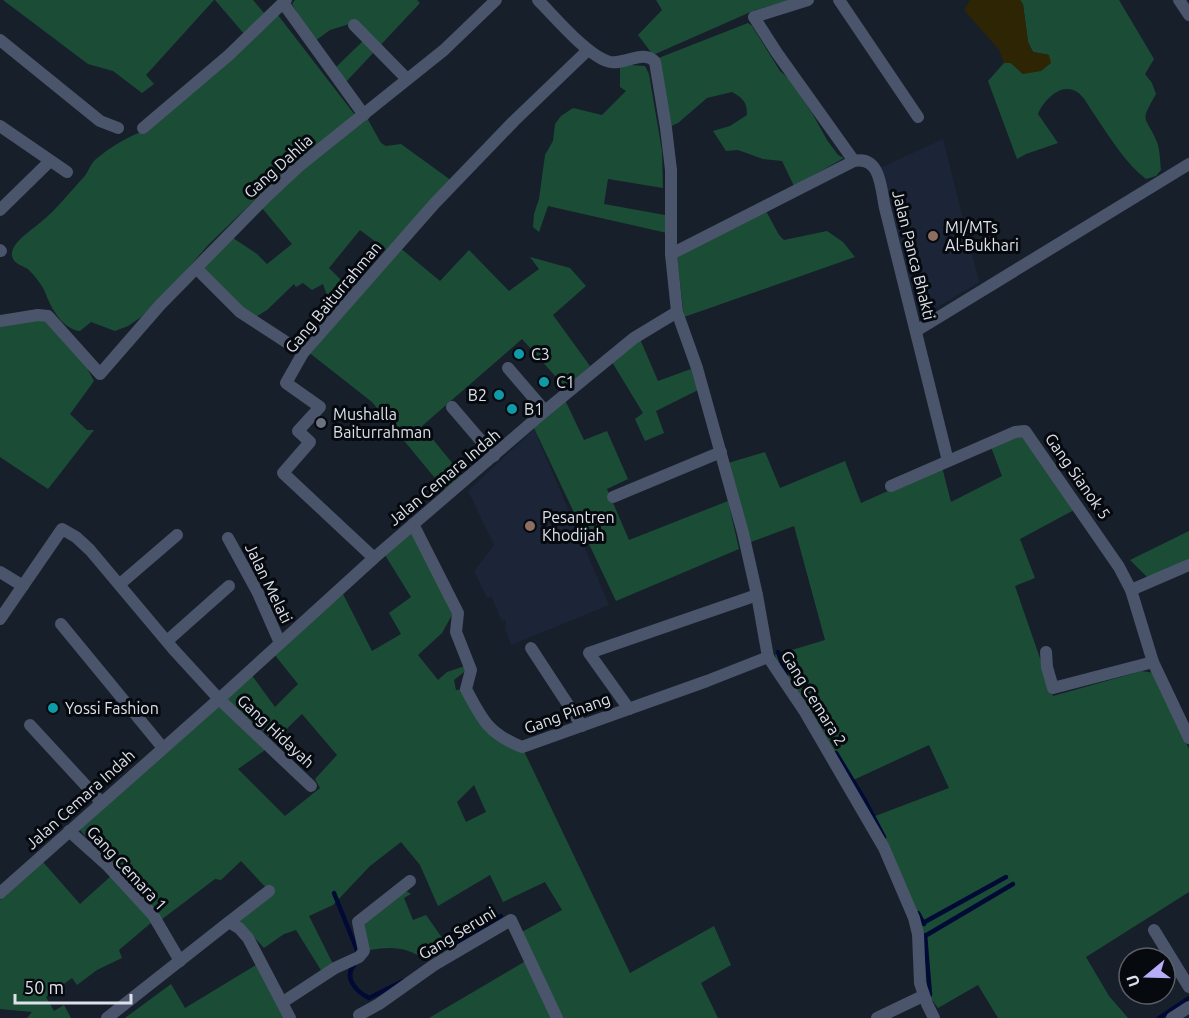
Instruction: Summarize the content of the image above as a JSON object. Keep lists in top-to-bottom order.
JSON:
{
  "streets": {
    "street": [
      "Gang Dahlia",
      "Jalan Panca Bhakti",
      "Gang Baiturrahman",
      "Gang Sianok 5",
      "Jalan Cemara Indah",
      "Jalan Melati",
      "Gang Cemara 2",
      "Gang Pinang",
      "Gang Hidayah",
      "Gang Cemara 1",
      "Gang Seruni"
    ]
  },
  "crossings": [
    ["Gang Baiturrahman", "Jalan Cemara Indah"],
    ["Jalan Cemara Indah", "Jalan Melati"],
    ["Jalan Cemara Indah", "Gang Cemara 2"],
    ["Jalan Cemara Indah", "Gang Pinang"],
    ["Jalan Cemara Indah", "Gang Hidayah"],
    ["Jalan Cemara Indah", "Gang Cemara 1"],
    ["Gang Cemara 2", "Gang Pinang"]
  ],
  "places": [
    "MI/MTs Al-Bukhari",
    "C3",
    "C1",
    "B2",
    "B1",
    "Mushalla Baiturrahman",
    "Pesantren Khodijah",
    "Yossi Fashion"
  ],
  "scale_bar": "50 m",
  "north": "left"
}
